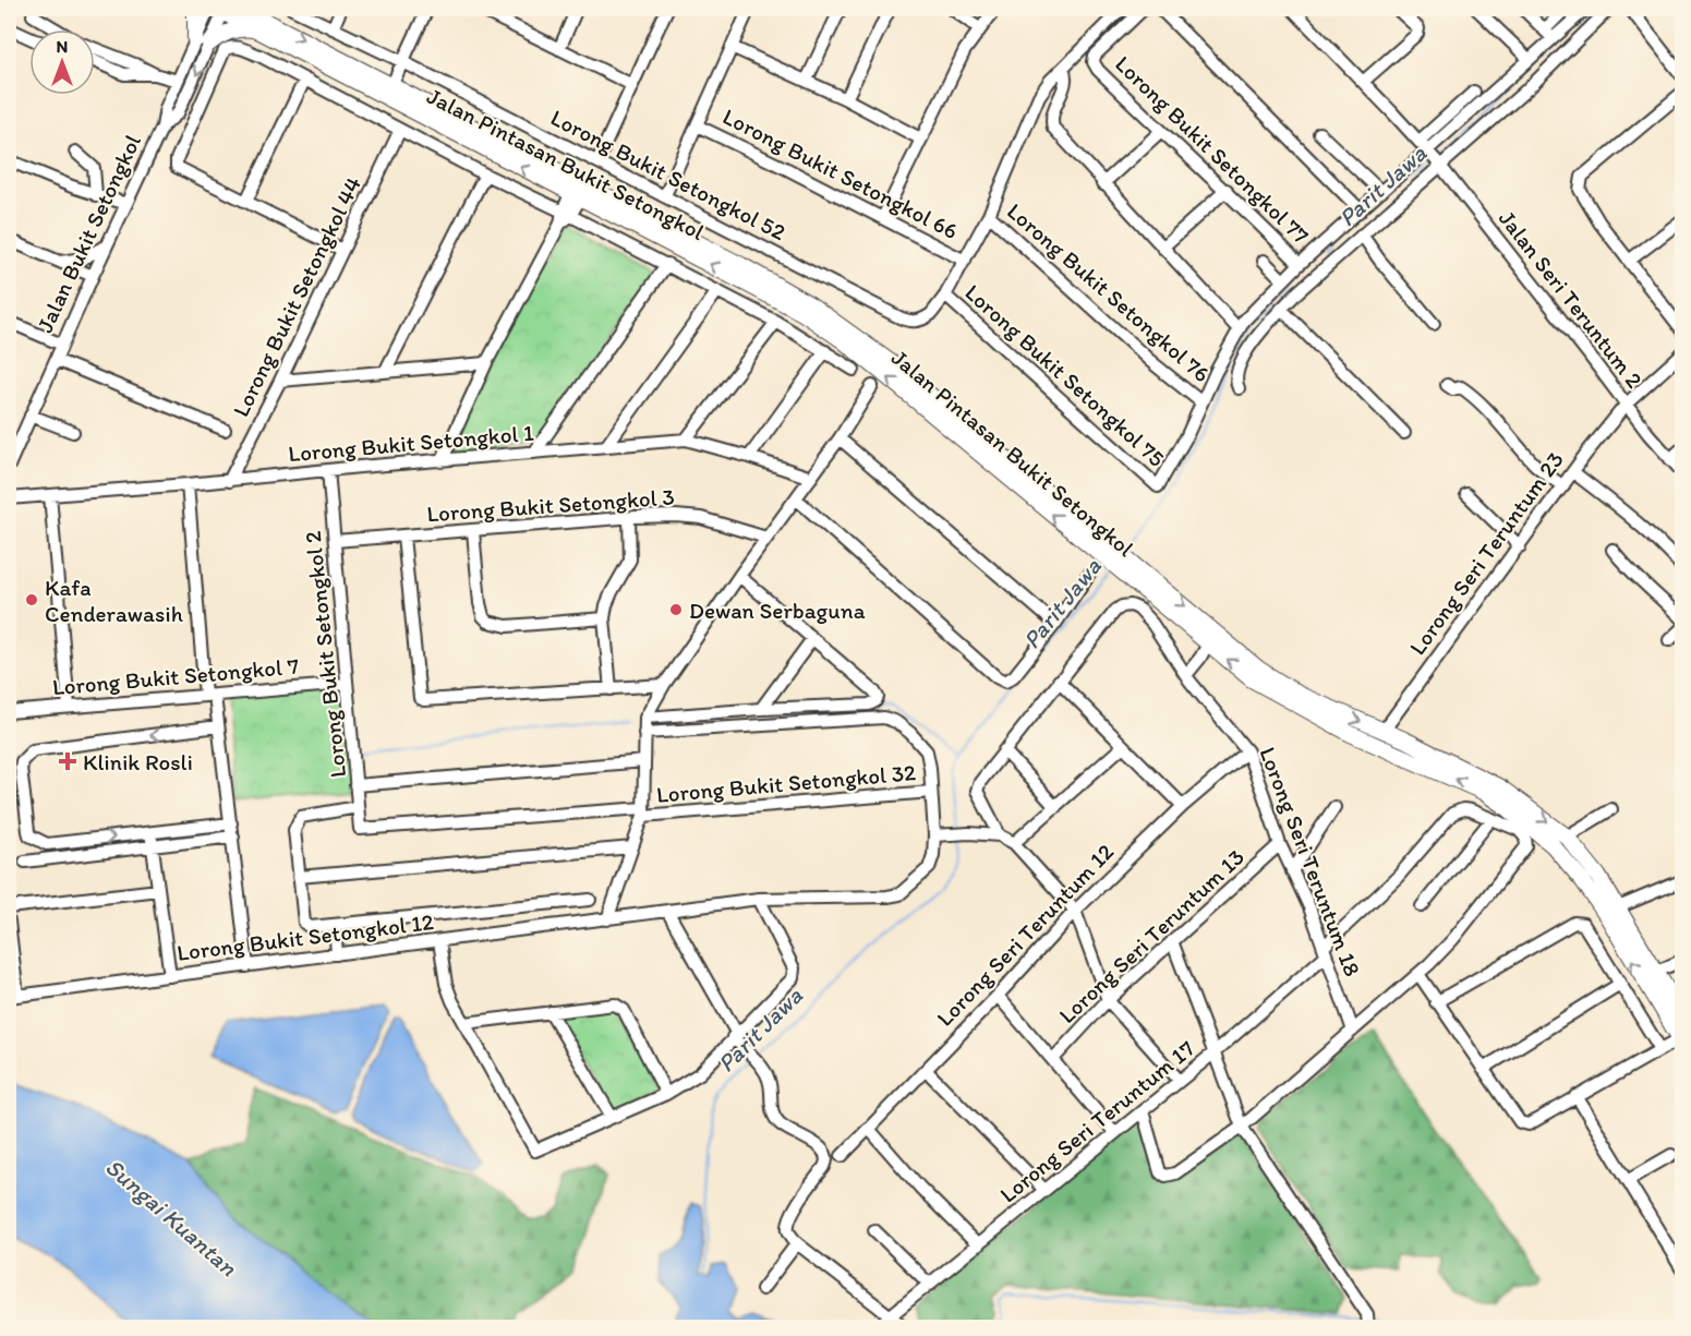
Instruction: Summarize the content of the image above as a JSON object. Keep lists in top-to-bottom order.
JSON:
{
  "streets": {
    "main road": ["Jalan Pintasan Bukit Setongkol"],
    "street": [
      "Lorong Bukit Setongkol 77",
      "Lorong Bukit Setongkol 66",
      "Lorong Bukit Setongkol 52",
      "Jalan Bukit Setongkol",
      "Lorong Bukit Setongkol 76",
      "Lorong Bukit Setongkol 44",
      "Jalan Seri Teruntum 2",
      "Lorong Bukit Setongkol 75",
      "Lorong Bukit Setongkol 1",
      "Lorong Bukit Setongkol 3",
      "Lorong Seri Teruntum 23",
      "Lorong Bukit Setongkol 2",
      "Lorong Bukit Setongkol 7",
      "Lorong Bukit Setongkol 32",
      "Lorong Seri Teruntum 18",
      "Lorong Seri Teruntum 12",
      "Lorong Seri Teruntum 13",
      "Lorong Bukit Setongkol 12",
      "Lorong Seri Teruntum 17"
    ]
  },
  "crossings": [
    ["Jalan Pintasan Bukit Setongkol", "Lorong Bukit Setongkol 52"],
    ["Jalan Pintasan Bukit Setongkol", "Jalan Bukit Setongkol"],
    ["Jalan Pintasan Bukit Setongkol", "Lorong Seri Teruntum 23"],
    ["Lorong Bukit Setongkol 52", "Lorong Bukit Setongkol 75"],
    ["Lorong Bukit Setongkol 76", "Lorong Bukit Setongkol 75"],
    ["Lorong Bukit Setongkol 44", "Lorong Bukit Setongkol 1"],
    ["Jalan Seri Teruntum 2", "Lorong Seri Teruntum 23"],
    ["Lorong Bukit Setongkol 1", "Lorong Bukit Setongkol 2"],
    ["Lorong Bukit Setongkol 3", "Lorong Bukit Setongkol 2"],
    ["Lorong Bukit Setongkol 2", "Lorong Bukit Setongkol 7"],
    ["Lorong Bukit Setongkol 32", "Lorong Bukit Setongkol 12"],
    ["Lorong Seri Teruntum 18", "Lorong Seri Teruntum 12"],
    ["Lorong Seri Teruntum 18", "Lorong Seri Teruntum 13"],
    ["Lorong Seri Teruntum 18", "Lorong Seri Teruntum 17"]
  ],
  "water": ["Parit Jawa", "Sungai Kuantan"],
  "places": {
    "other": ["Kafa Cenderawasih", "Dewan Serbaguna"],
    "health": ["Klinik Rosli"]
  },
  "north": "top"
}
